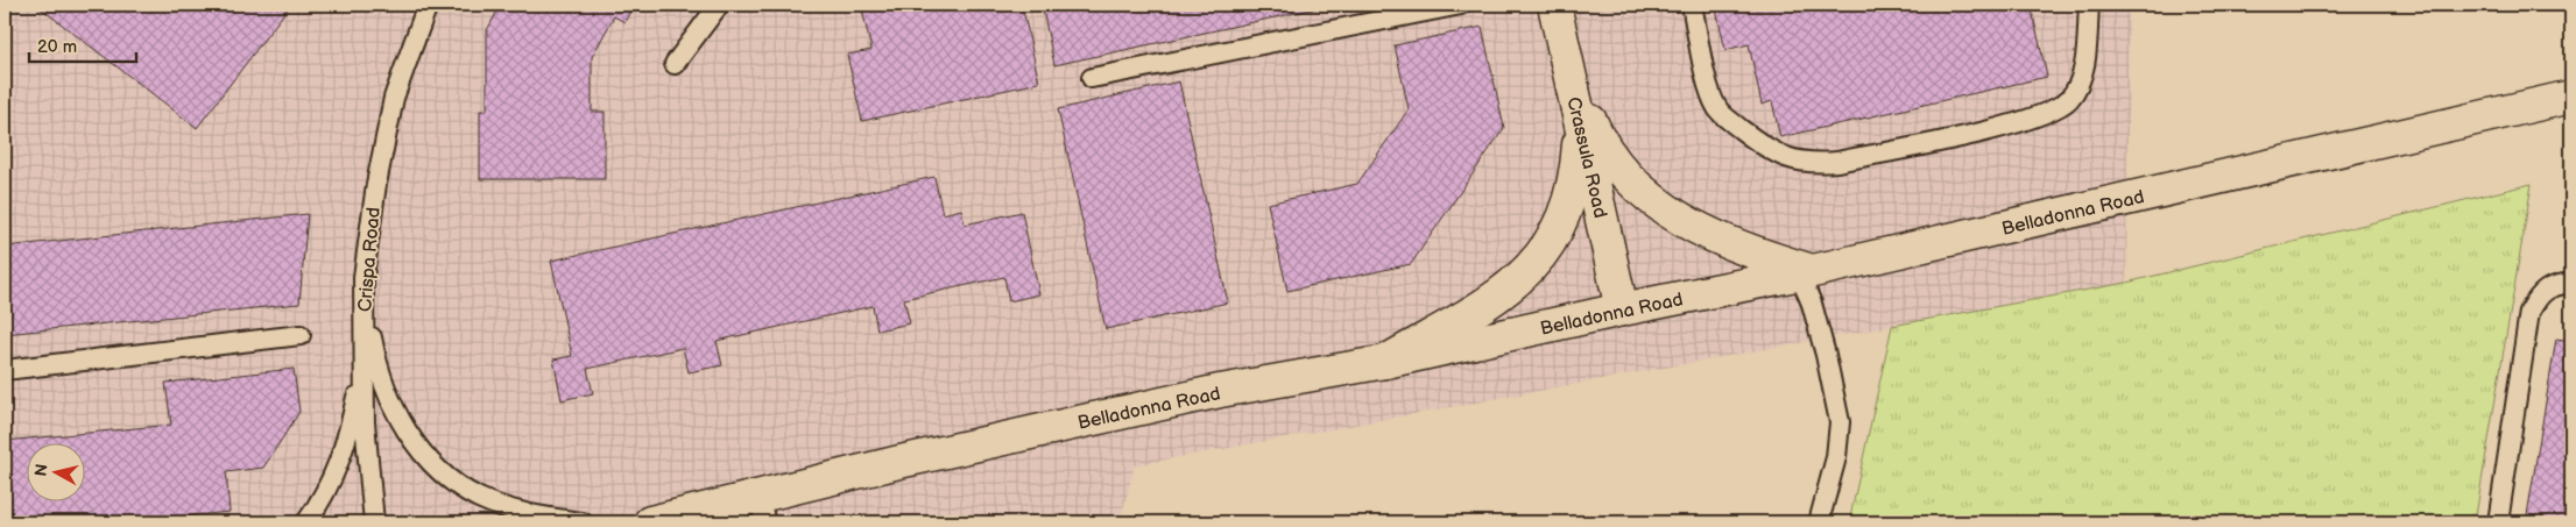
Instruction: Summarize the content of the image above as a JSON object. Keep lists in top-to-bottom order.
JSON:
{
  "streets": {
    "street": ["Crassula Road", "Belladonna Road"],
    "lane": ["Crispa Road"]
  },
  "crossings": [
    ["Crassula Road", "Belladonna Road"]
  ],
  "scale_bar": "20 m",
  "north": "left"
}
